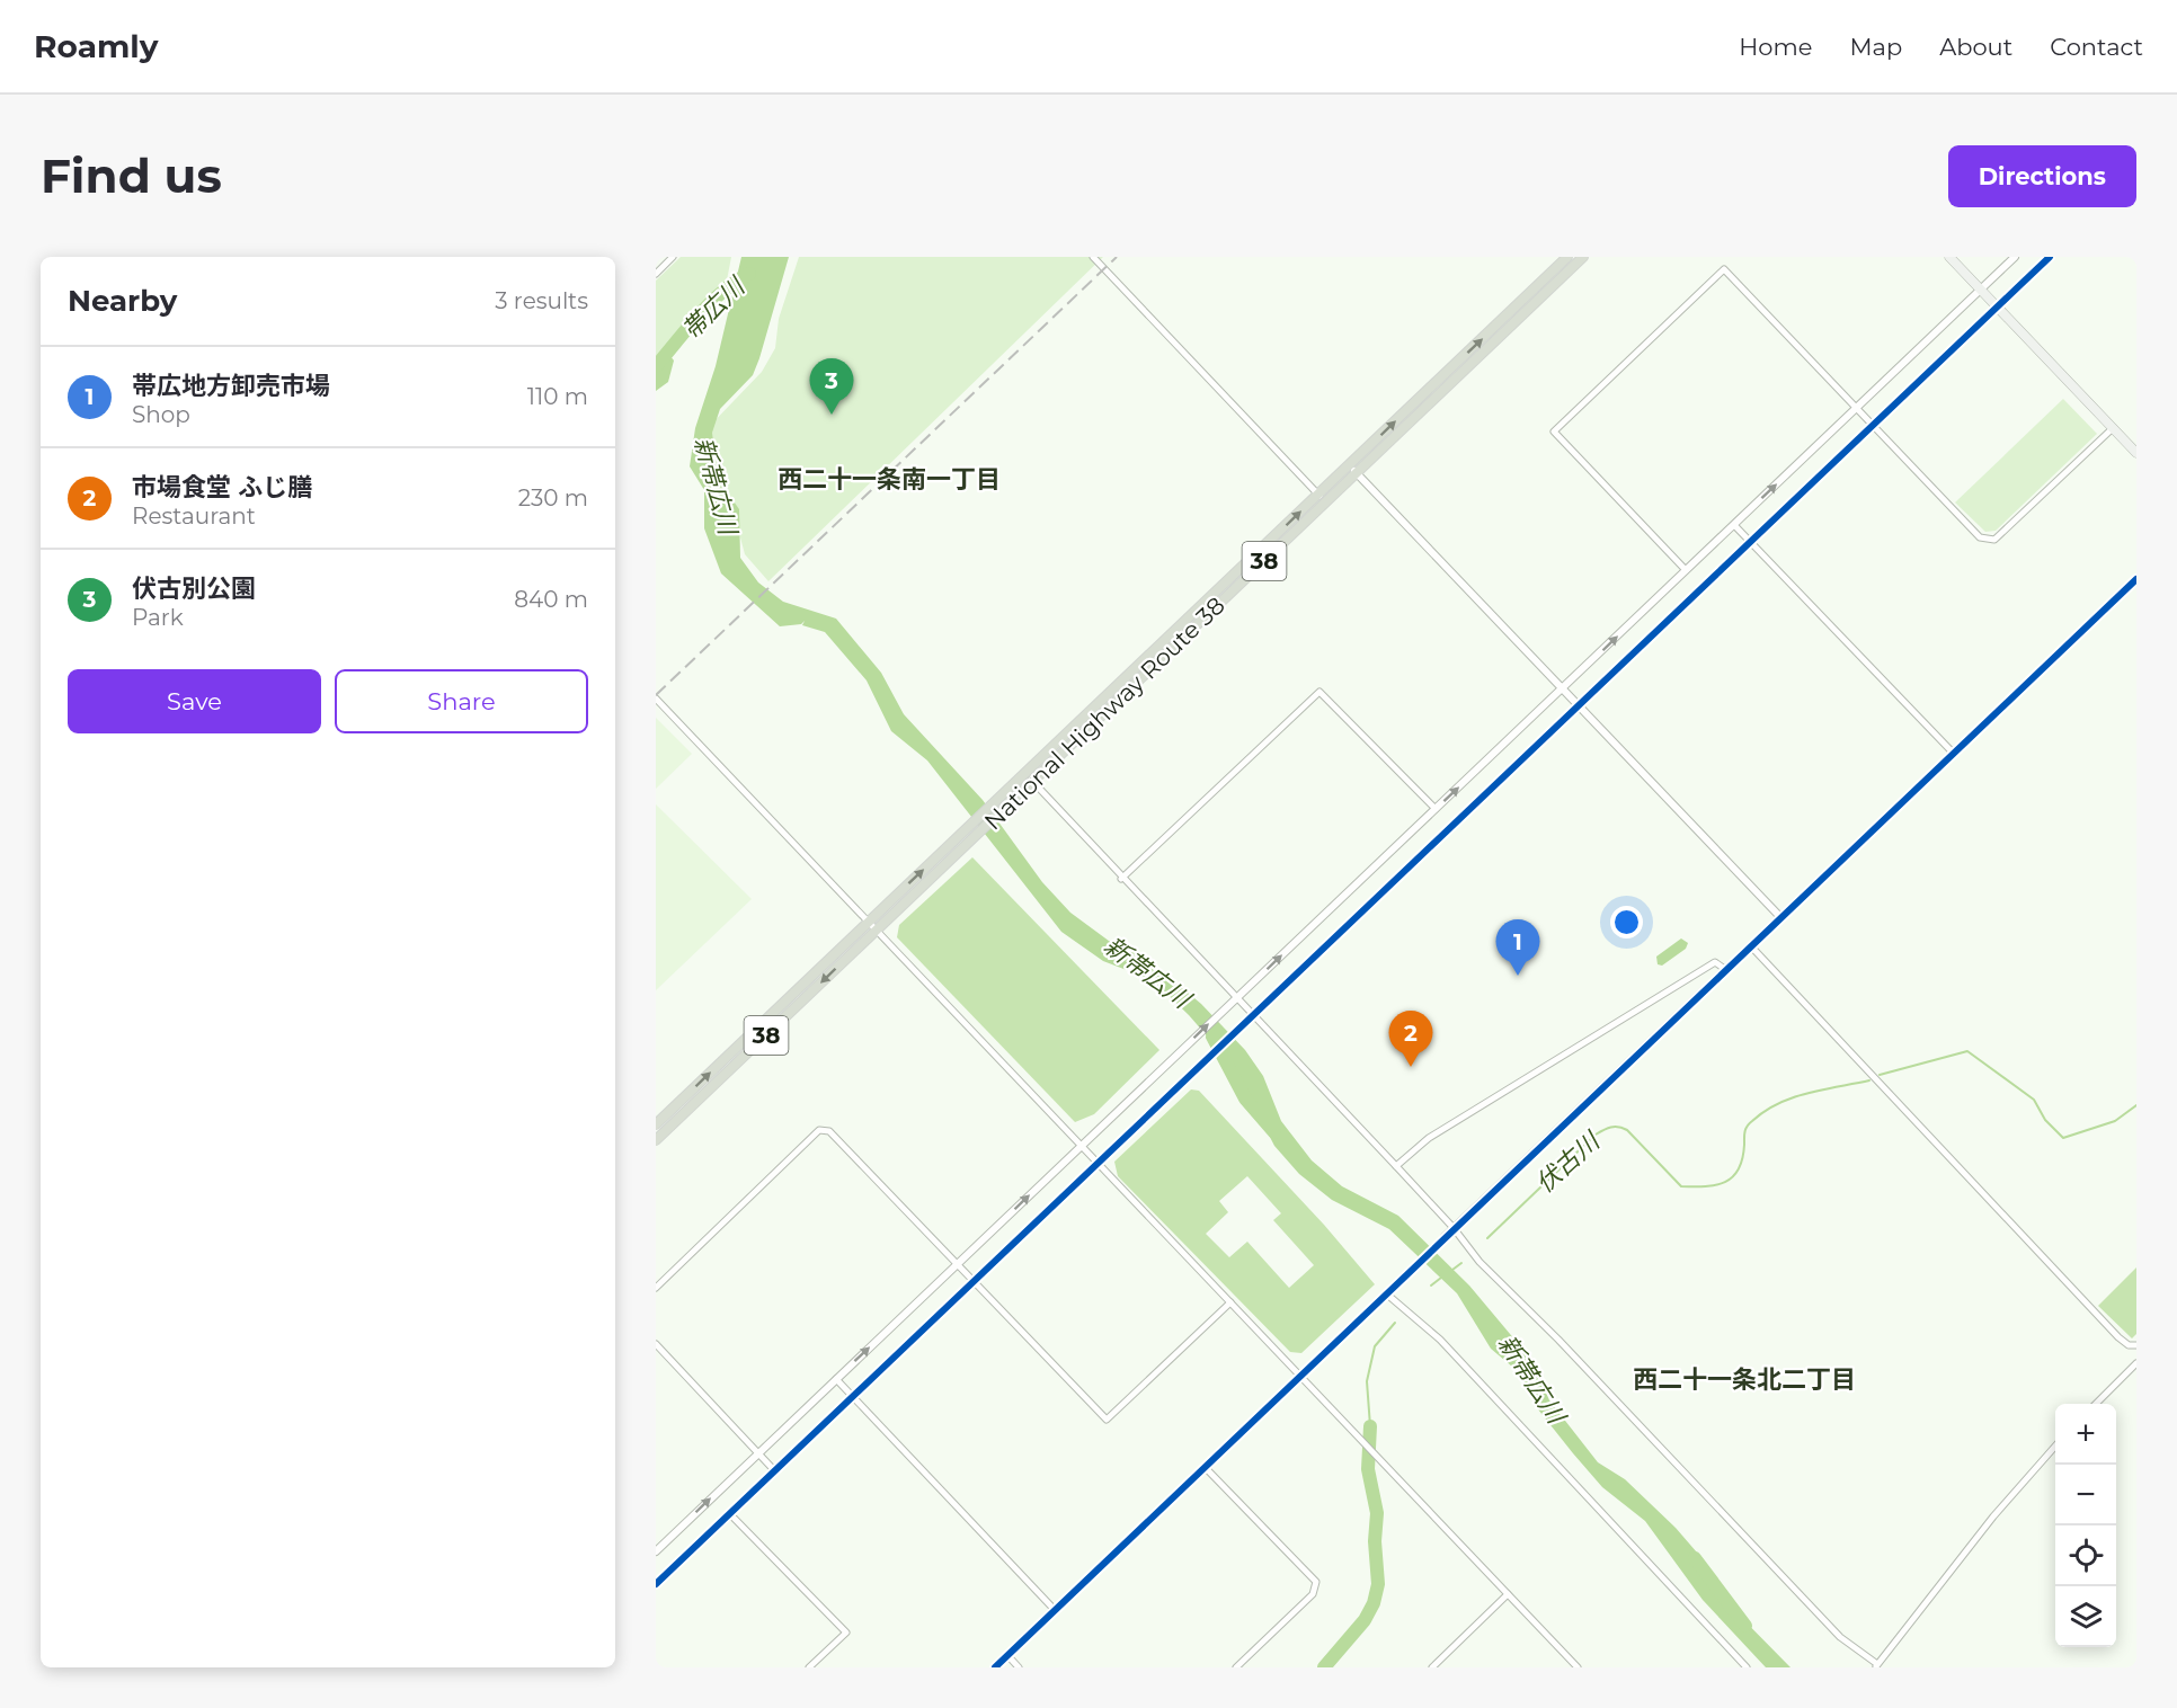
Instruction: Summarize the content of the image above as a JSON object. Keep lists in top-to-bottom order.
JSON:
{
  "streets": {
    "highway": ["38", "National Highway Route 38"]
  },
  "districts": ["西二十一条南一丁目", "西二十一条北二丁目"],
  "water": ["帯広川", "新帯広川", "伏古川"],
  "page": {
    "header": "Roamly",
    "nav": [
      "Home",
      "Map",
      "About",
      "Contact"
    ],
    "buttons": [
      "Directions",
      ["Save", "Share"]
    ],
    "title": "Find us",
    "heading": ["Nearby", "3 results"],
    "list": [
      {
        "mark": "1",
        "name": "帯広地方卸売市場",
        "note": "Shop",
        "value": "110 m"
      },
      {
        "mark": "2",
        "name": "市場食堂 ふじ膳",
        "note": "Restaurant",
        "value": "230 m"
      },
      {
        "mark": "3",
        "name": "伏古別公園",
        "note": "Park",
        "value": "840 m"
      }
    ],
    "pins": ["3", "1", "2"],
    "map_buttons": ["+", "−"]
  }
}
